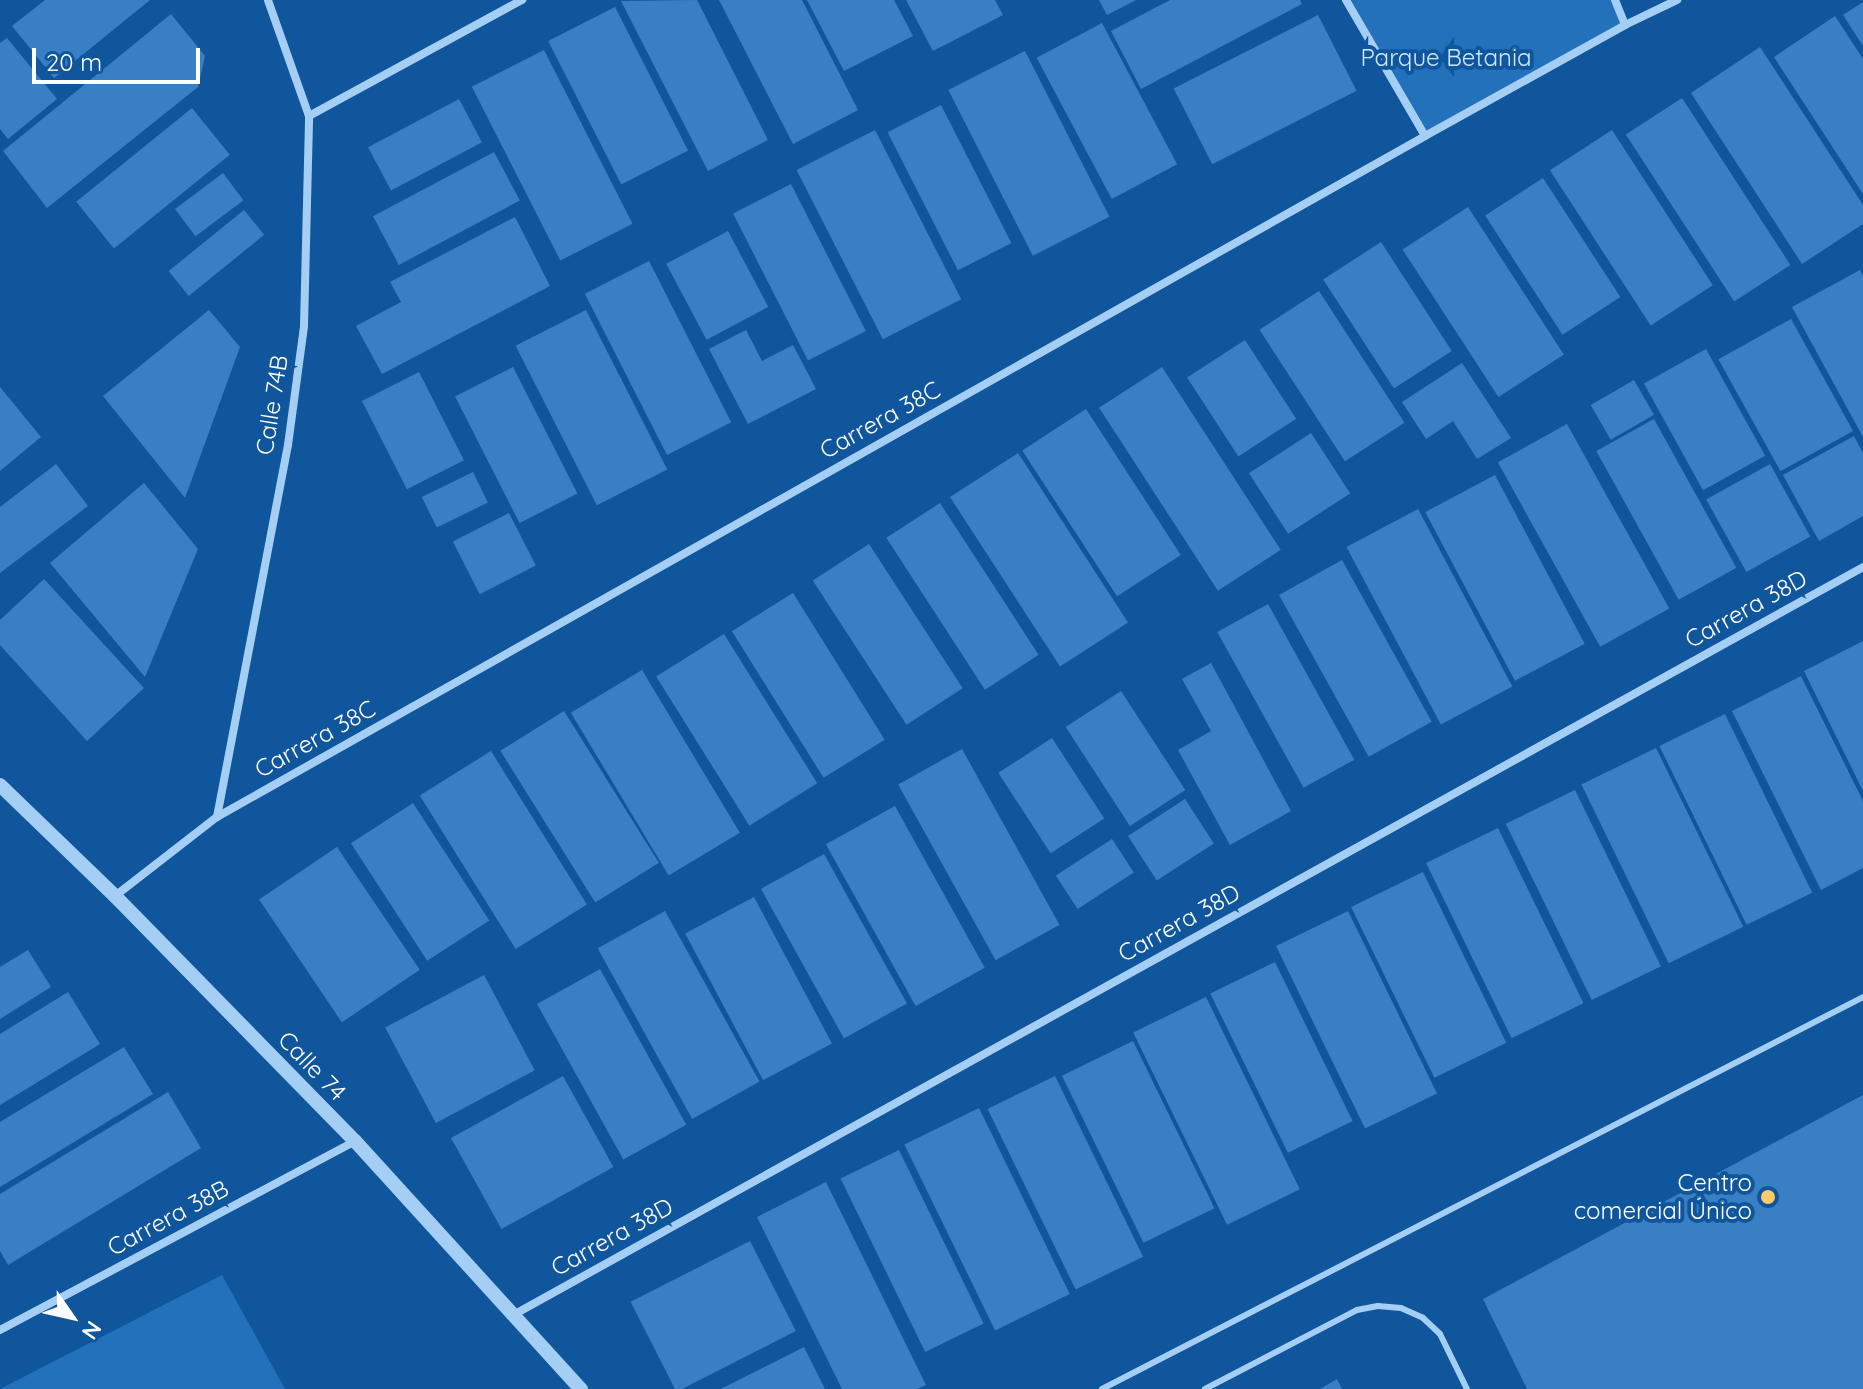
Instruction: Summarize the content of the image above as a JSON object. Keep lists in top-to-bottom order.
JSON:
{
  "streets": {
    "street": [
      "Calle 74B",
      "Carrera 38C",
      "Carrera 38D",
      "Calle 74",
      "Carrera 38B"
    ]
  },
  "crossings": [
    ["Calle 74B", "Carrera 38C"],
    ["Carrera 38C", "Calle 74"],
    ["Carrera 38D", "Calle 74"],
    ["Calle 74", "Carrera 38B"]
  ],
  "parks": ["Parque Betania"],
  "places": ["Centro comercial Único"],
  "scale_bar": "20 m",
  "north": "bottom right"
}
